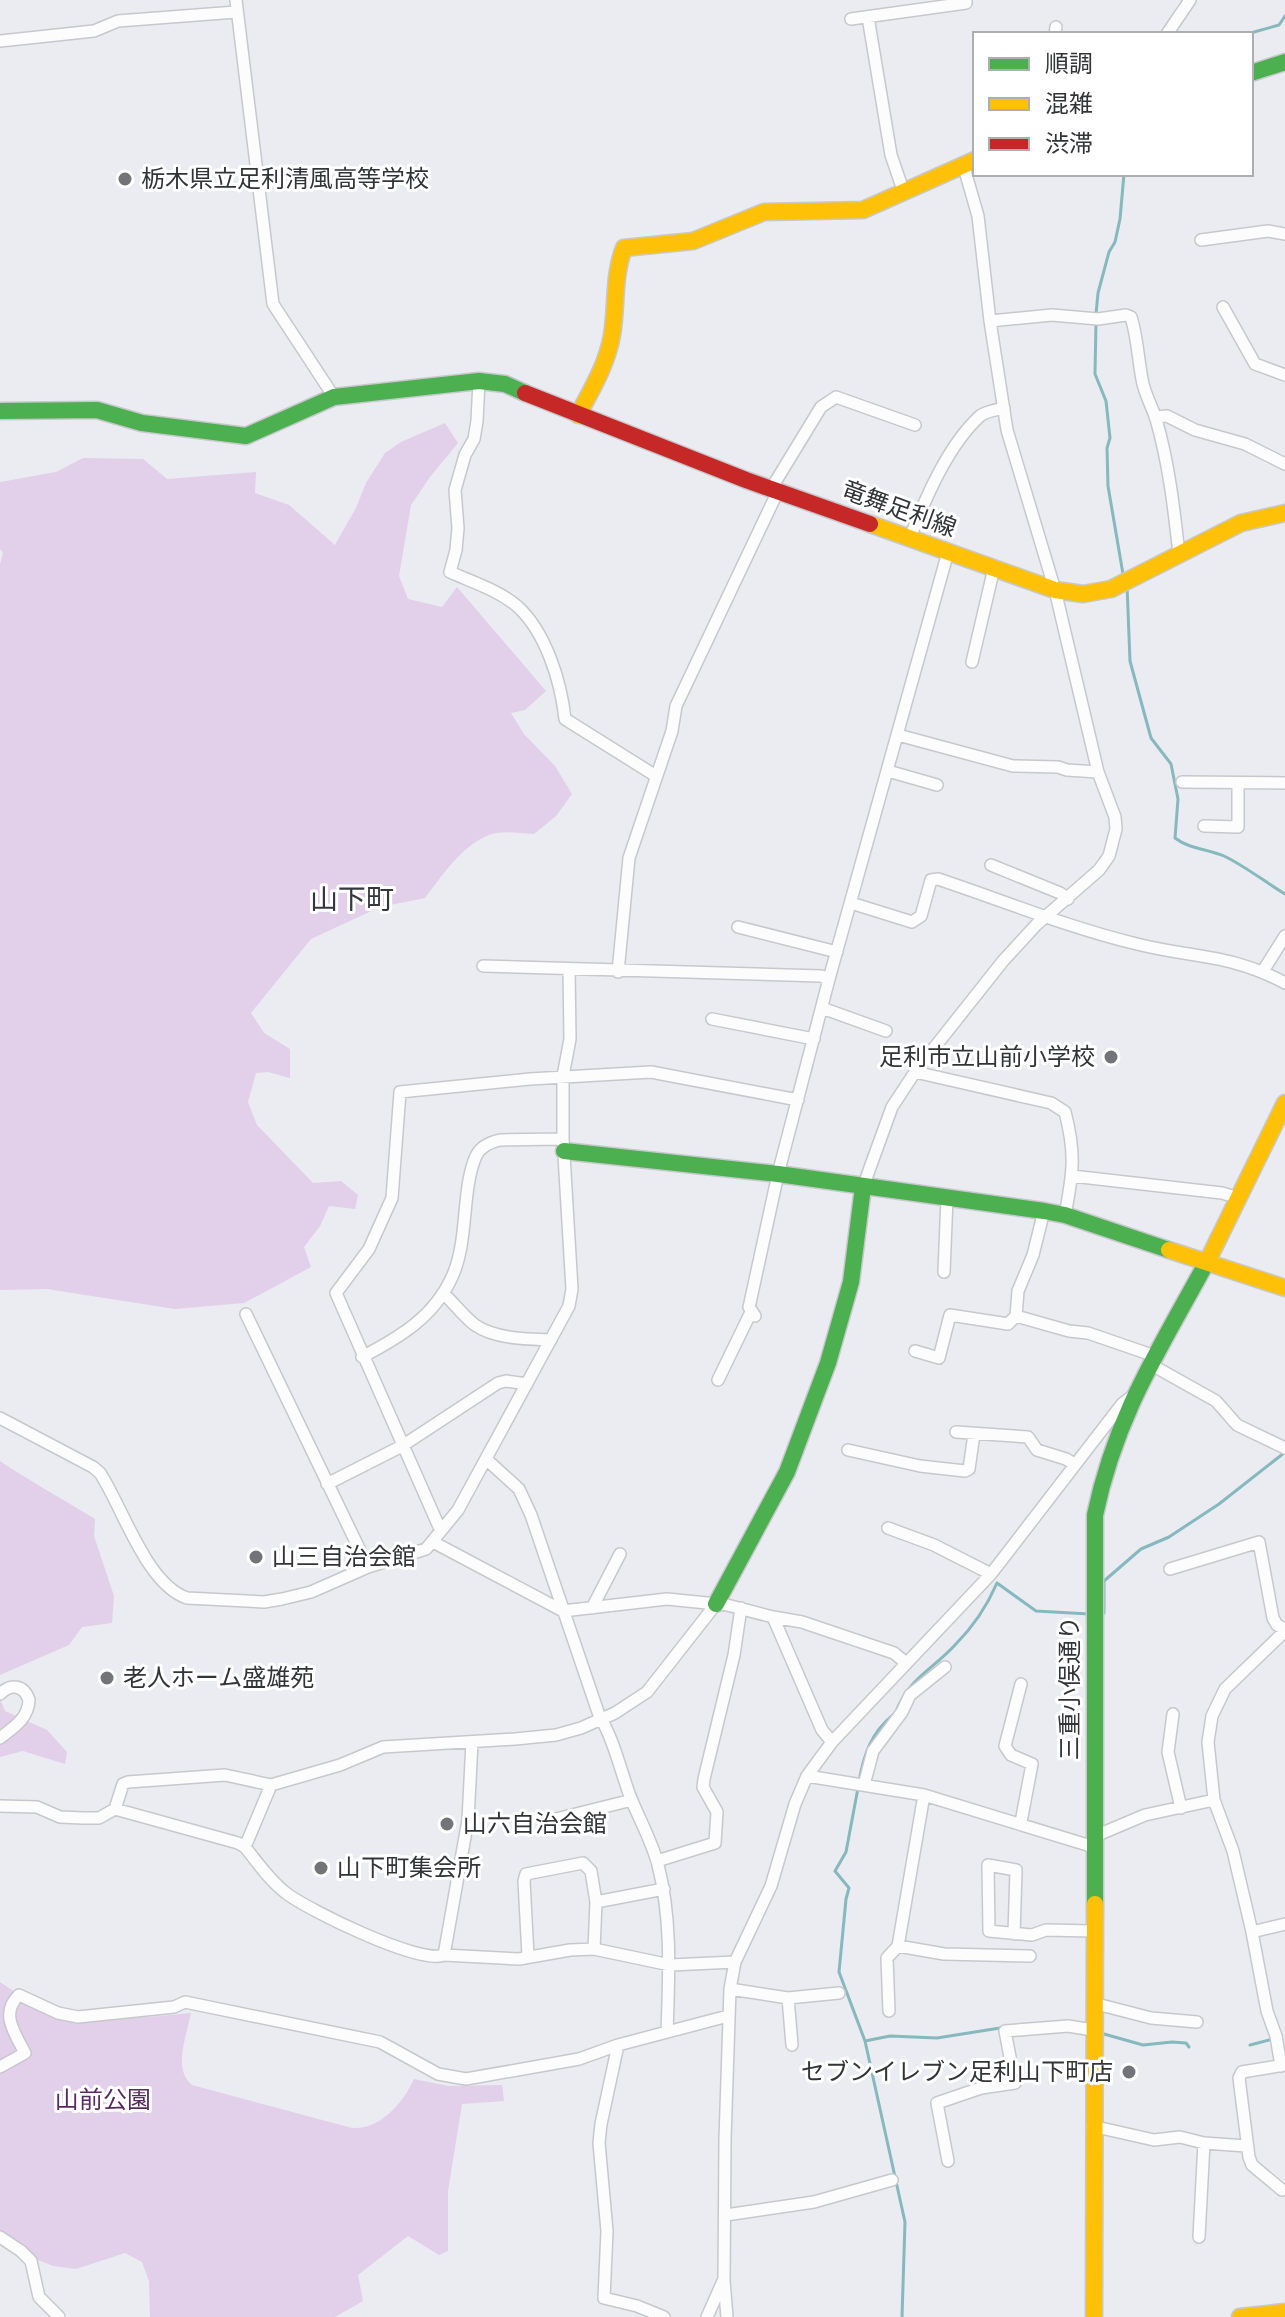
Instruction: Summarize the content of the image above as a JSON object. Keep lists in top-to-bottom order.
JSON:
{
  "streets": {
    "street": ["竜舞足利線", "三重小俣通り"]
  },
  "districts": ["山下町"],
  "parks": ["山前公園"],
  "places": [
    "栃木県立足利清風高等学校",
    "足利市立山前小学校",
    "山三自治会館",
    "老人ホーム盛雄苑",
    "山六自治会館",
    "山下町集会所",
    "セブンイレブン足利山下町店"
  ],
  "legend": ["順調", "混雑", "渋滞"]
}
